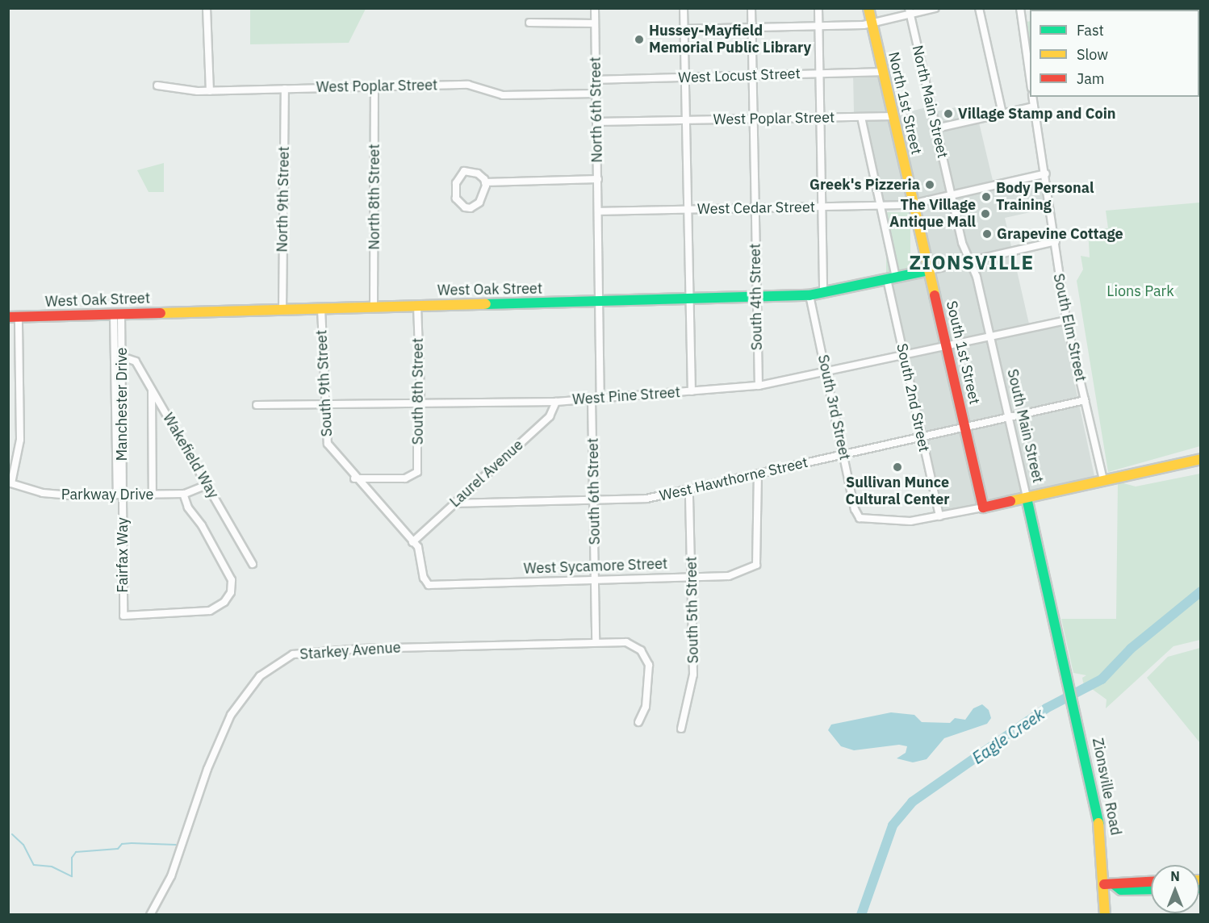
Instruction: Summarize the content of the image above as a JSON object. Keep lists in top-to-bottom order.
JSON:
{
  "streets": {
    "main road": [
      "North 1st Street",
      "West Oak Street",
      "South 1st Street",
      "South Main Street",
      "Zionsville Road"
    ],
    "street": [
      "West Locust Street",
      "West Poplar Street",
      "North Main Street",
      "North 6th Street",
      "North 8th Street",
      "North 9th Street",
      "West Cedar Street",
      "South 4th Street",
      "South Elm Street",
      "South 9th Street",
      "South 8th Street",
      "West Pine Street",
      "South 2nd Street",
      "Manchester Drive",
      "South 3rd Street",
      "Wakefield Way",
      "Laurel Avenue",
      "West Hawthorne Street",
      "South 6th Street",
      "Parkway Drive",
      "Fairfax Way",
      "West Sycamore Street",
      "South 5th Street",
      "Starkey Avenue"
    ]
  },
  "crossings": [
    ["West Locust Street", "North 1st Street"],
    ["West Locust Street", "North 6th Street"],
    ["West Locust Street", "South 4th Street"],
    ["West Poplar Street", "North 1st Street"],
    ["West Poplar Street", "North 6th Street"],
    ["West Poplar Street", "North 8th Street"],
    ["West Poplar Street", "North 9th Street"],
    ["West Poplar Street", "South 4th Street"],
    ["West Poplar Street", "South 2nd Street"],
    ["North Main Street", "West Cedar Street"],
    ["North Main Street", "South Main Street"],
    ["North 1st Street", "West Cedar Street"],
    ["North 1st Street", "South 1st Street"],
    ["North 6th Street", "West Cedar Street"],
    ["North 8th Street", "West Oak Street"],
    ["North 9th Street", "West Oak Street"],
    ["West Cedar Street", "South 4th Street"],
    ["West Cedar Street", "South Elm Street"],
    ["West Cedar Street", "South 1st Street"],
    ["West Cedar Street", "South 2nd Street"],
    ["West Cedar Street", "South Main Street"],
    ["West Oak Street", "South 4th Street"],
    ["West Oak Street", "South Elm Street"],
    ["West Oak Street", "South 1st Street"],
    ["West Oak Street", "South 9th Street"],
    ["West Oak Street", "South 8th Street"],
    ["West Oak Street", "South 2nd Street"],
    ["West Oak Street", "Manchester Drive"],
    ["West Oak Street", "South 3rd Street"],
    ["West Oak Street", "South Main Street"],
    ["South 4th Street", "West Pine Street"],
    ["South Elm Street", "West Pine Street"],
    ["South Elm Street", "West Hawthorne Street"],
    ["South 1st Street", "West Pine Street"],
    ["South 1st Street", "West Hawthorne Street"],
    ["South 9th Street", "South 8th Street"],
    ["South 9th Street", "West Pine Street"],
    ["South 9th Street", "Laurel Avenue"],
    ["South 9th Street", "West Sycamore Street"],
    ["South 8th Street", "West Pine Street"],
    ["West Pine Street", "South 2nd Street"],
    ["West Pine Street", "South 3rd Street"],
    ["West Pine Street", "South Main Street"],
    ["West Pine Street", "Laurel Avenue"],
    ["West Pine Street", "South 6th Street"],
    ["South 2nd Street", "South 3rd Street"],
    ["South 2nd Street", "West Hawthorne Street"],
    ["Manchester Drive", "Wakefield Way"],
    ["Manchester Drive", "Parkway Drive"],
    ["Manchester Drive", "Fairfax Way"],
    ["South 3rd Street", "West Hawthorne Street"],
    ["South Main Street", "West Hawthorne Street"],
    ["South Main Street", "Zionsville Road"],
    ["Wakefield Way", "Parkway Drive"],
    ["Laurel Avenue", "West Hawthorne Street"],
    ["Laurel Avenue", "West Sycamore Street"],
    ["West Hawthorne Street", "South 6th Street"],
    ["West Hawthorne Street", "West Sycamore Street"],
    ["West Hawthorne Street", "South 5th Street"],
    ["South 6th Street", "West Sycamore Street"],
    ["South 6th Street", "Starkey Avenue"],
    ["Parkway Drive", "Fairfax Way"],
    ["West Sycamore Street", "South 5th Street"]
  ],
  "districts": ["ZIONSVILLE"],
  "water": ["Eagle Creek"],
  "parks": ["Lions Park"],
  "places": [
    "Hussey-Mayfield Memorial Public Library",
    "Village Stamp and Coin",
    "Greek's Pizzeria",
    "Body Personal Training",
    "The Village Antique Mall",
    "Grapevine Cottage",
    "Sullivan Munce Cultural Center"
  ],
  "legend": ["Fast", "Slow", "Jam"],
  "north": "top"
}
